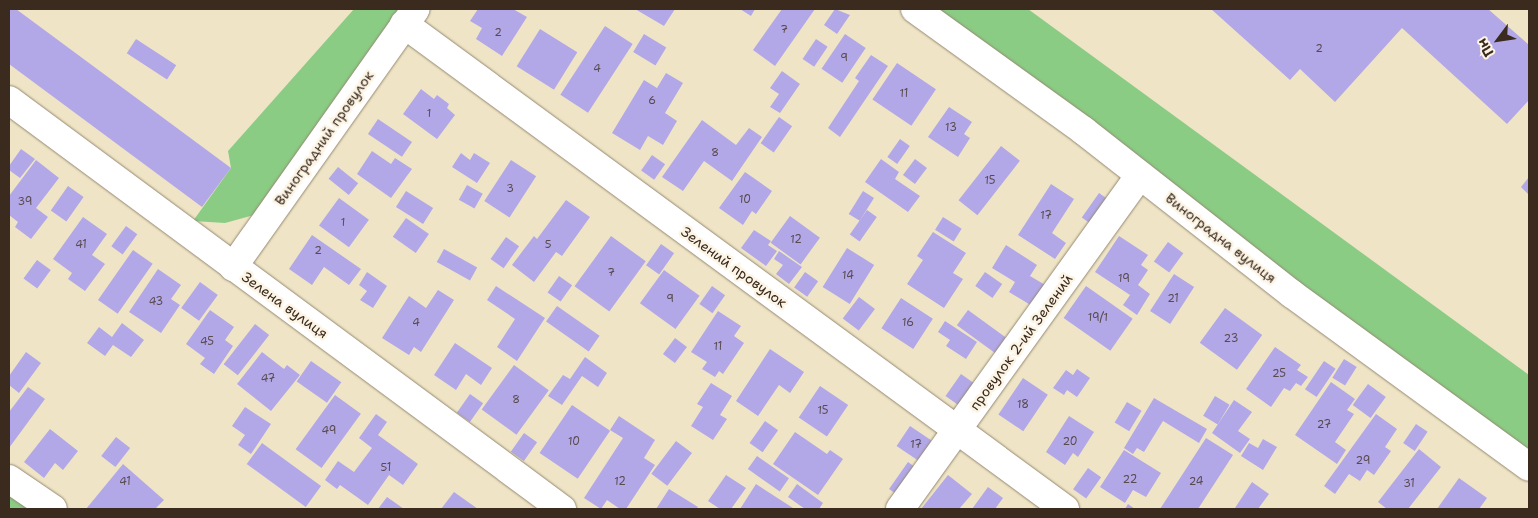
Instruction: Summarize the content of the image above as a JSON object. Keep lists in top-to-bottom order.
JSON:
{
  "streets": {
    "street": [
      "Виноградний провулок",
      "Виноградна вулиця",
      "Зелений провулок",
      "Зелена вулиця",
      "провулок 2-ий Зелений"
    ]
  },
  "crossings": [
    ["Виноградний провулок", "Зелений провулок"],
    ["Виноградний провулок", "Зелена вулиця"],
    ["Виноградна вулиця", "провулок 2-ий Зелений"],
    ["Зелений провулок", "провулок 2-ий Зелений"]
  ],
  "house_numbers": [
    "7",
    "2",
    "2",
    "9",
    "4",
    "11",
    "6",
    "1",
    "13",
    "8",
    "15",
    "3",
    "10",
    "39",
    "17",
    "1",
    "12",
    "41",
    "5",
    "2",
    "7",
    "14",
    "19",
    "9",
    "21",
    "43",
    "19/1",
    "4",
    "16",
    "23",
    "45",
    "11",
    "25",
    "47",
    "8",
    "18",
    "15",
    "27",
    "49",
    "10",
    "20",
    "17",
    "29",
    "51",
    "22",
    "41",
    "12",
    "24",
    "31"
  ],
  "north": "bottom left"
}
